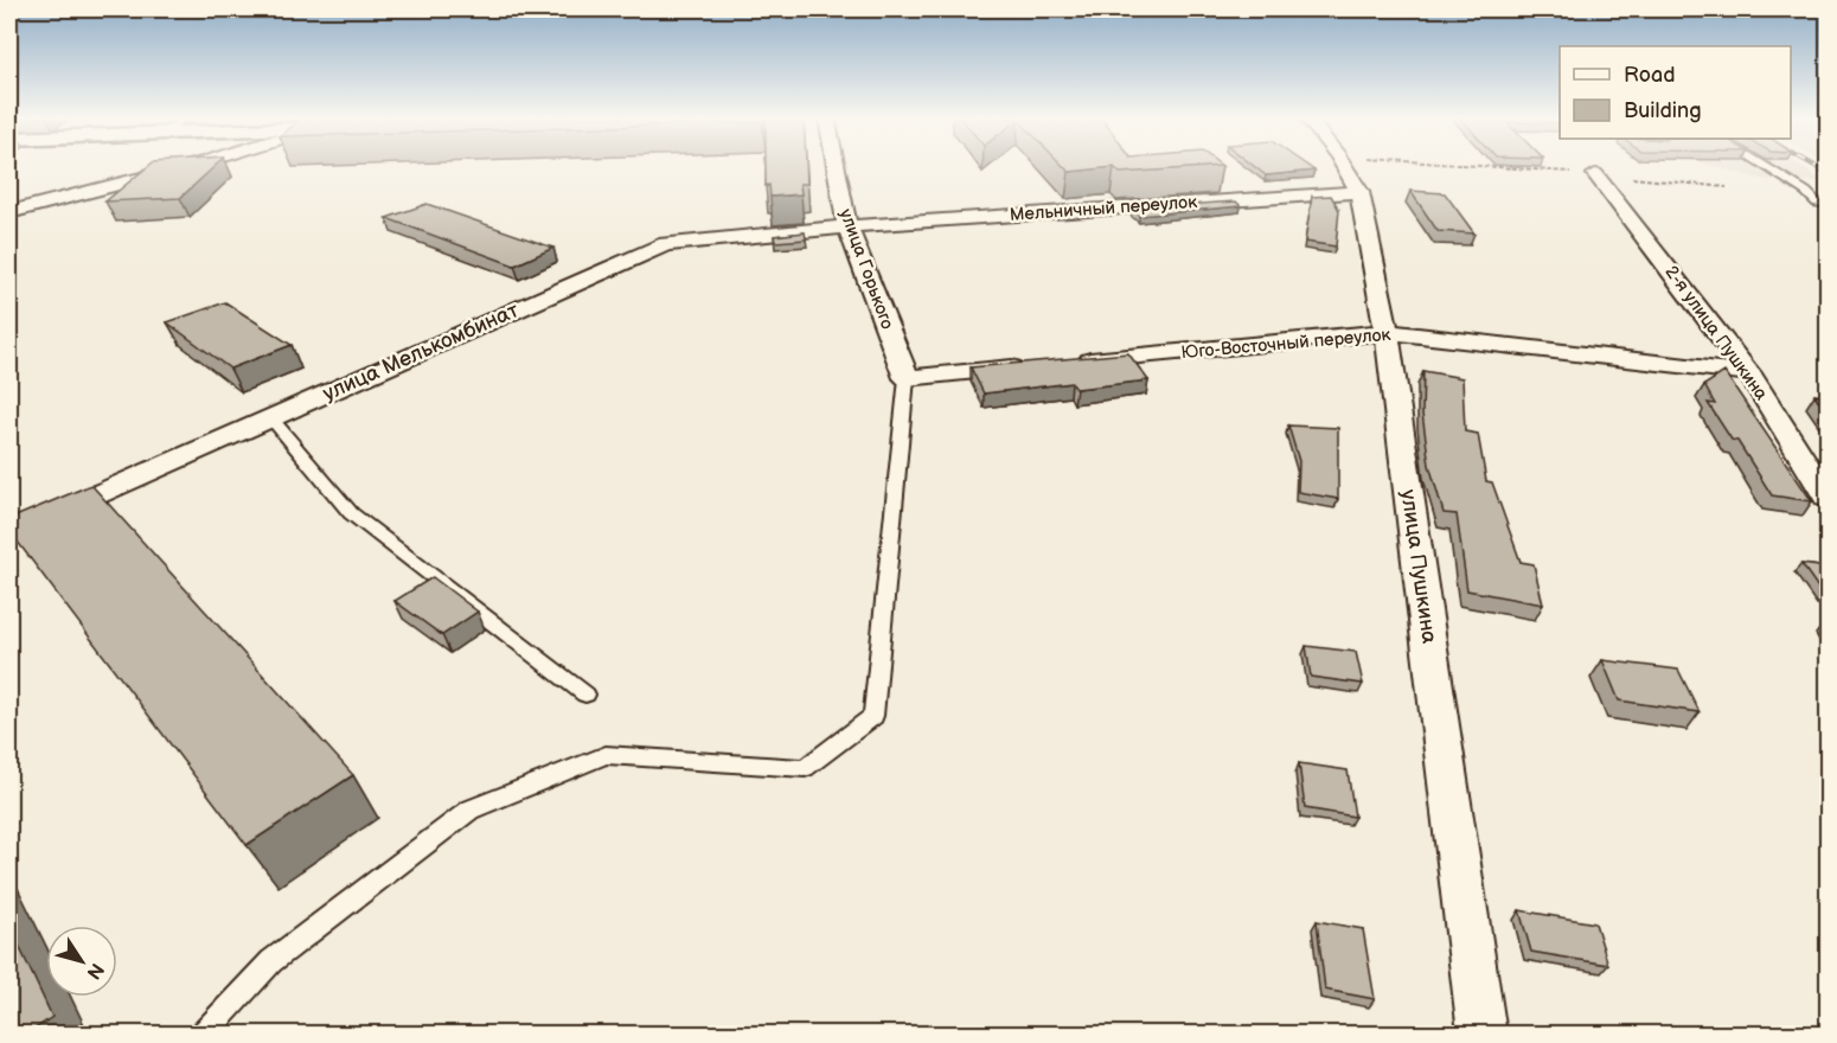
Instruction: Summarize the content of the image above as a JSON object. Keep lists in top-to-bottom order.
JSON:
{
  "streets": {
    "street": [
      "Мельничный переулок",
      "улица Горького",
      "2-я улица Пушкина",
      "Юго-Восточный переулок",
      "улица Мелькомбинат",
      "улица Пушкина"
    ]
  },
  "crossings": [
    ["Мельничный переулок", "улица Горького"],
    ["Мельничный переулок", "улица Мелькомбинат"],
    ["Мельничный переулок", "улица Пушкина"],
    ["улица Горького", "улица Мелькомбинат"],
    ["2-я улица Пушкина", "Юго-Восточный переулок"],
    ["Юго-Восточный переулок", "улица Пушкина"]
  ],
  "legend": ["Road", "Building"],
  "north": "bottom right"
}
